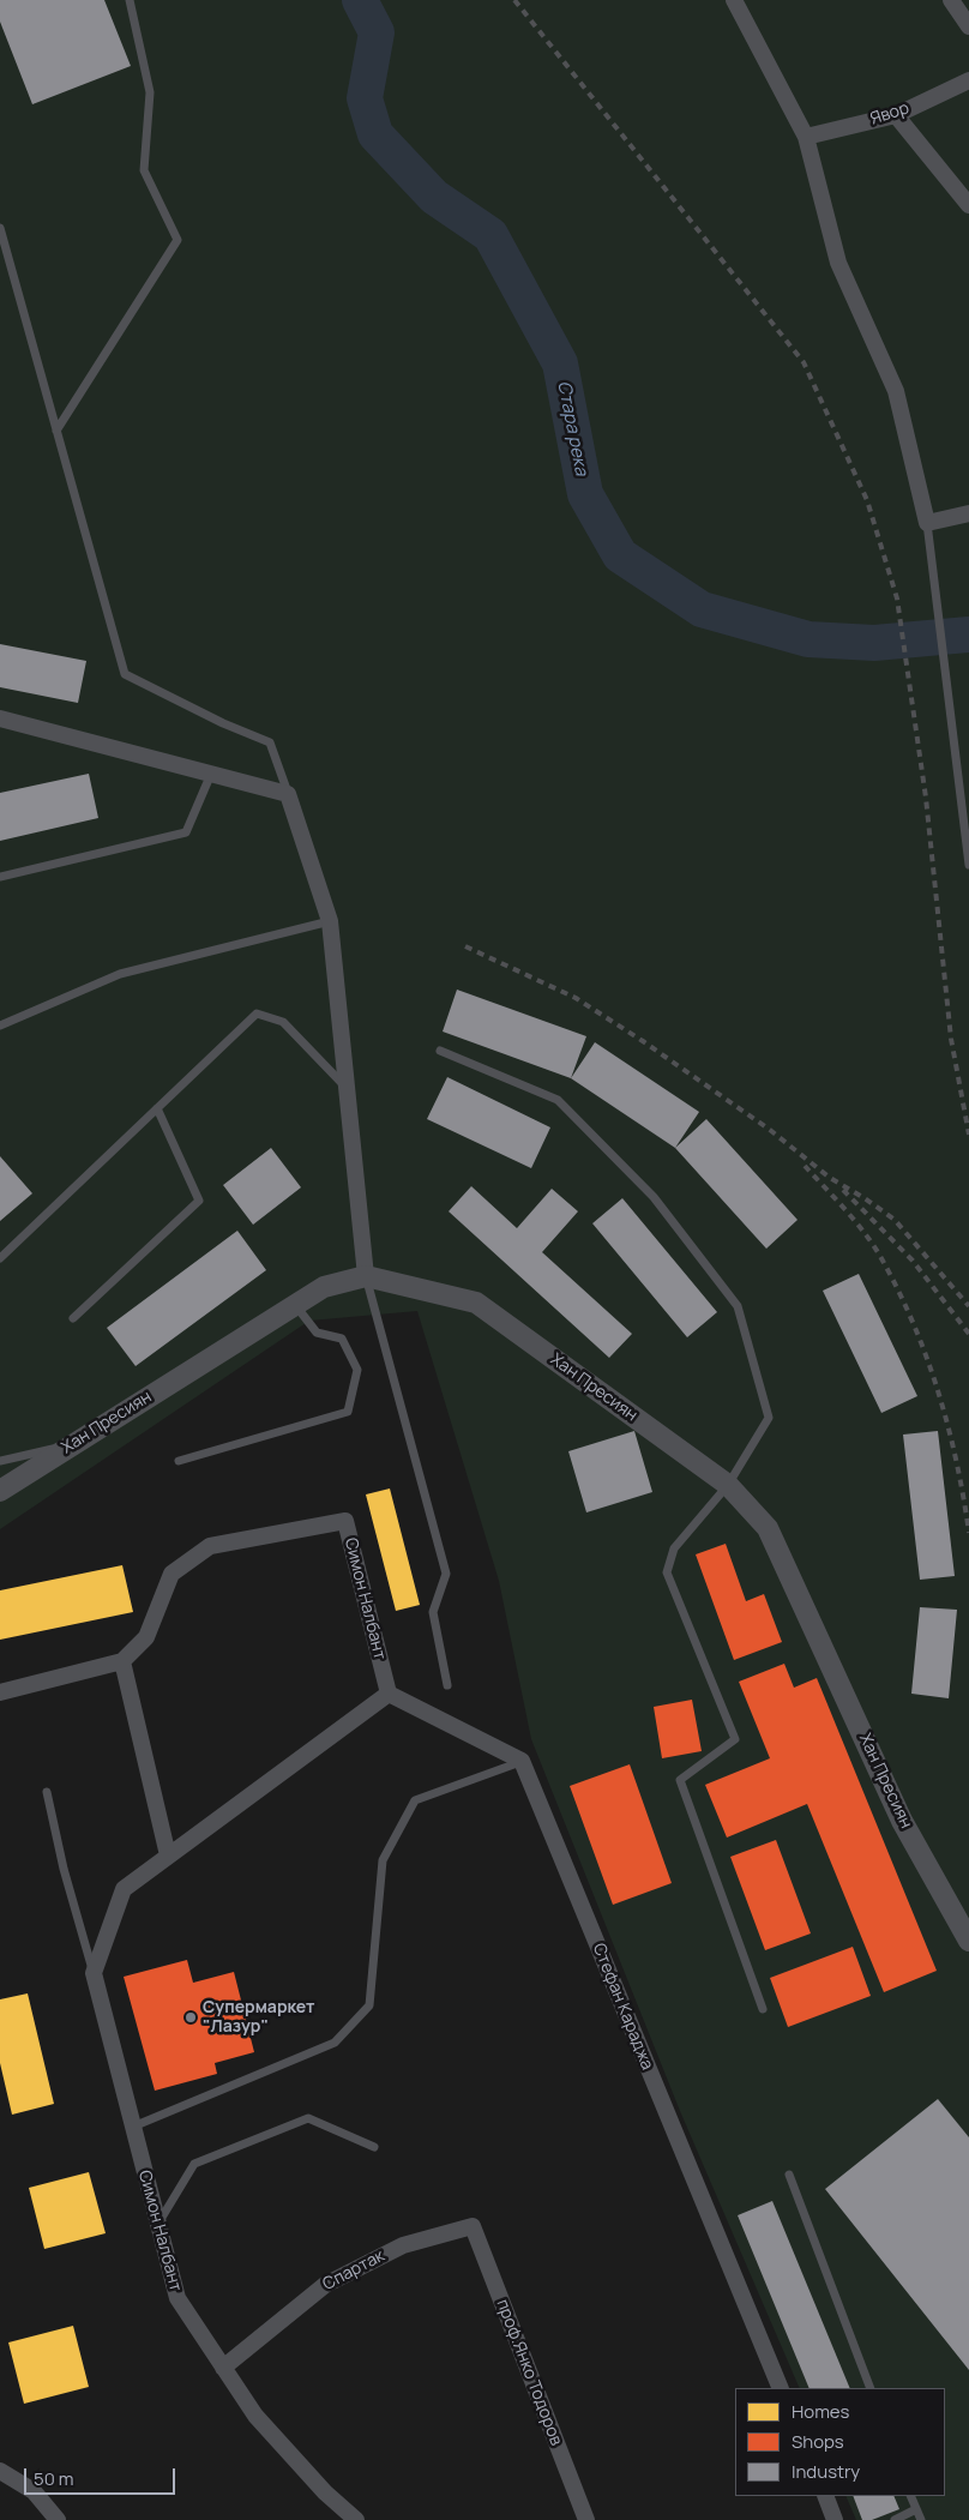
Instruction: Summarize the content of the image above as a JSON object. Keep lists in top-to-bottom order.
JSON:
{
  "streets": {
    "street": [
      "Явор",
      "Хан Пресиян",
      "Симон Налбант",
      "Стефан Караджа",
      "Спартак",
      "проф.Янко Тодоров"
    ]
  },
  "crossings": [
    ["Симон Налбант", "Спартак"],
    ["Спартак", "проф.Янко Тодоров"]
  ],
  "water": ["Стара река"],
  "places": ["Супермаркет \"Лазур\""],
  "legend": ["Homes", "Shops", "Industry"],
  "scale_bar": "50 m"
}
